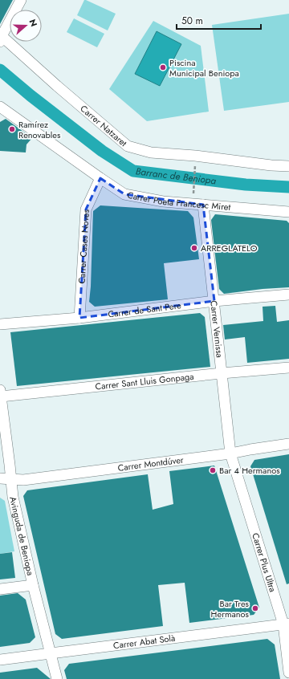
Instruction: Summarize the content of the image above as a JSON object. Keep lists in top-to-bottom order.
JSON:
{
  "streets": {
    "street": [
      "Carrer Natzaret",
      "Carrer Poeta Francesc Miret",
      "Carrer Cases Noves",
      "Carrer de Sant Pere",
      "Carrer Vernissa",
      "Carrer Sant Lluis Gonpaga",
      "Carrer Montdúver",
      "Avinguda de Beniopa",
      "Carrer Plus Ultra",
      "Carrer Abat Solà"
    ]
  },
  "crossings": [
    ["Carrer Poeta Francesc Miret", "Carrer Cases Noves"],
    ["Carrer Poeta Francesc Miret", "Carrer Vernissa"],
    ["Carrer Cases Noves", "Carrer de Sant Pere"],
    ["Carrer de Sant Pere", "Carrer Vernissa"],
    ["Carrer Vernissa", "Carrer Sant Lluis Gonpaga"],
    ["Carrer Vernissa", "Carrer Montdúver"],
    ["Carrer Vernissa", "Carrer Plus Ultra"],
    ["Carrer Sant Lluis Gonpaga", "Avinguda de Beniopa"],
    ["Carrer Montdúver", "Avinguda de Beniopa"],
    ["Carrer Montdúver", "Carrer Plus Ultra"],
    ["Avinguda de Beniopa", "Carrer Abat Solà"],
    ["Carrer Plus Ultra", "Carrer Abat Solà"]
  ],
  "water": ["Barranc de Beniopa"],
  "places": [
    "Piscina Municipal Beniopa",
    "Ramírez Renovables",
    "ARREGLATELO",
    "Bar 4 Hermanos",
    "Bar Tres Hermanos"
  ],
  "scale_bar": "50 m",
  "north": "right"
}
